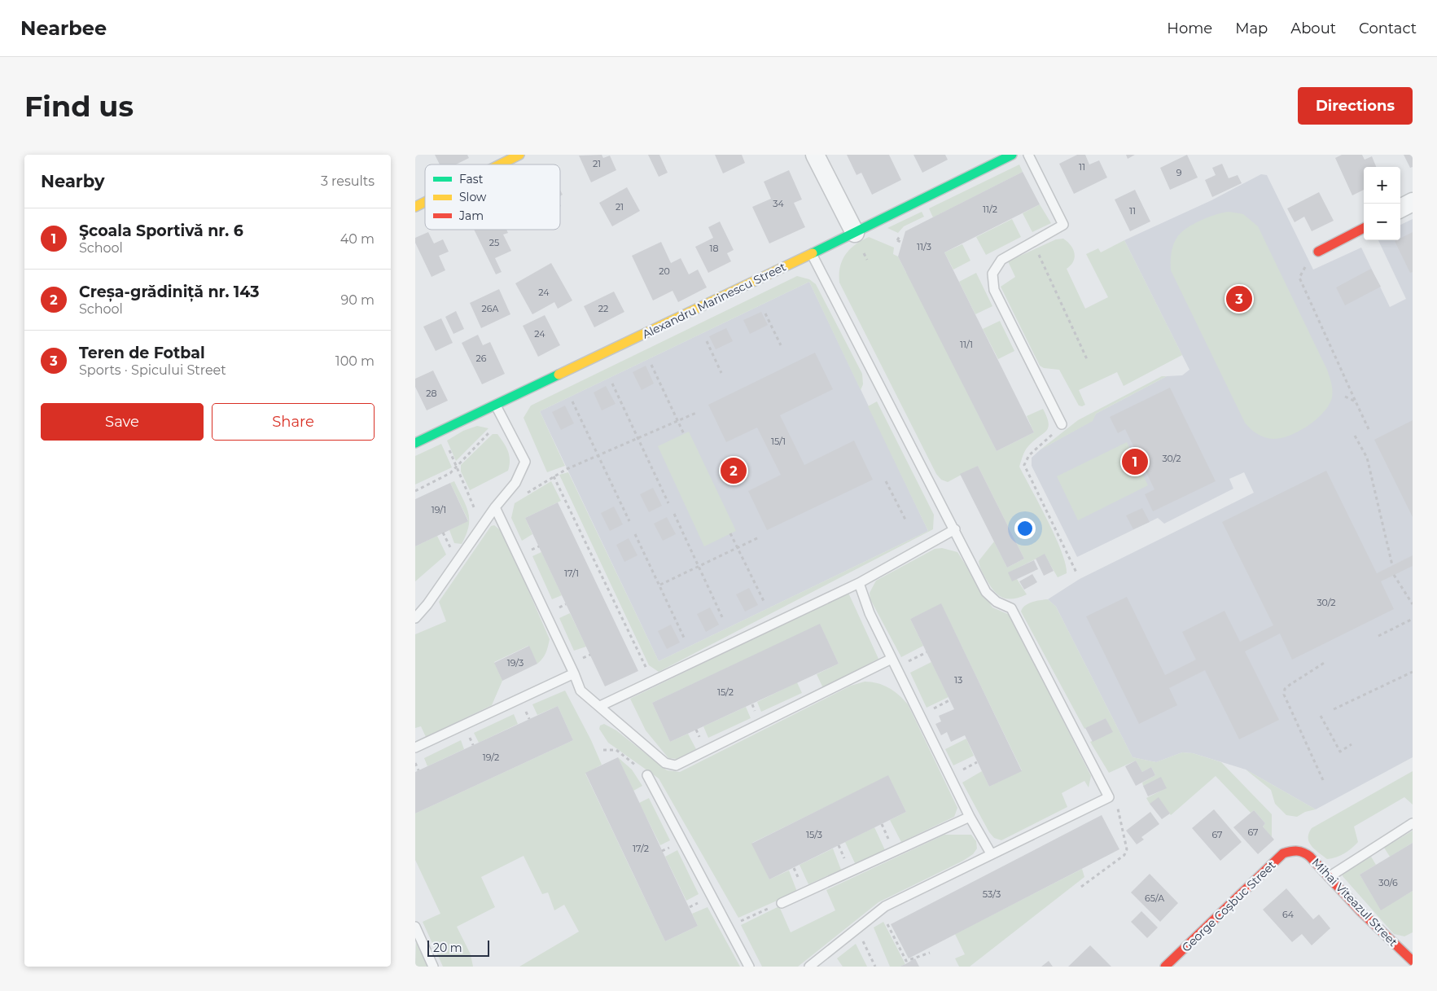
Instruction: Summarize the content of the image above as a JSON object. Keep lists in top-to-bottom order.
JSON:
{
  "streets": {
    "street": ["Alexandru Marinescu Street", "Mihai Viteazul Street", "George Coșbuc Street"]
  },
  "crossings": [
    ["Mihai Viteazul Street", "George Coșbuc Street"]
  ],
  "house_numbers": [
    "21",
    "11",
    "9",
    "34",
    "21",
    "11/2",
    "11",
    "25",
    "11/3",
    "18",
    "20",
    "24",
    "26A",
    "22",
    "24",
    "11/1",
    "26",
    "28",
    "15/1",
    "30/2",
    "19/1",
    "17/1",
    "30/2",
    "19/3",
    "13",
    "15/2",
    "19/2",
    "67",
    "15/3",
    "67",
    "17/2",
    "30/6",
    "53/3",
    "65/A",
    "64"
  ],
  "legend": ["Fast", "Slow", "Jam"],
  "scale_bar": "20 m",
  "page": {
    "header": "Nearbee",
    "nav": [
      "Home",
      "Map",
      "About",
      "Contact"
    ],
    "buttons": [
      "Directions",
      ["Save", "Share"]
    ],
    "title": "Find us",
    "heading": ["Nearby", "3 results"],
    "map_buttons": ["+", "−"],
    "list": [
      {
        "mark": "1",
        "name": "Şcoala Sportivă nr. 6",
        "note": "School",
        "value": "40 m"
      },
      {
        "mark": "2",
        "name": "Creșa-grădiniță nr. 143",
        "note": "School",
        "value": "90 m"
      },
      {
        "mark": "3",
        "name": "Teren de Fotbal",
        "note": "Sports · Spicului Street",
        "value": "100 m"
      }
    ],
    "pins": ["3", "1", "2"],
    "scale": "20 m"
  }
}
